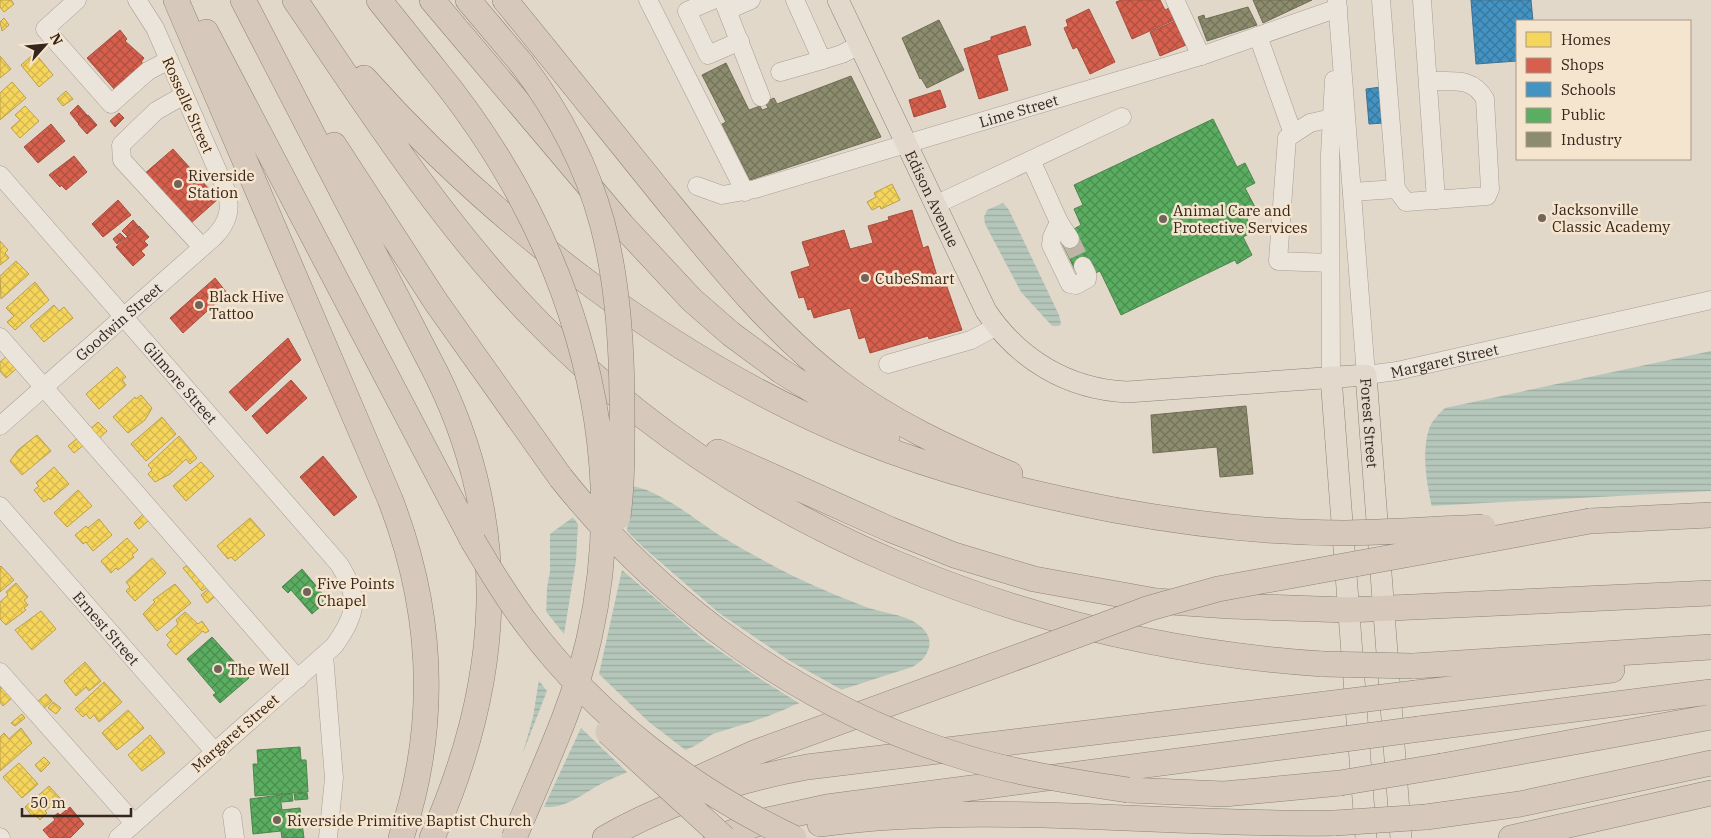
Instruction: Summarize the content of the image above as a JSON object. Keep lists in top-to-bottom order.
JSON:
{
  "streets": {
    "main road": ["Edison Avenue", "Margaret Street", "Forest Street"],
    "street": [
      "Rosselle Street",
      "Lime Street",
      "Goodwin Street",
      "Gilmore Street",
      "Ernest Street"
    ]
  },
  "crossings": [
    ["Rosselle Street", "Goodwin Street"],
    ["Lime Street", "Edison Avenue"],
    ["Lime Street", "Forest Street"],
    ["Edison Avenue", "Margaret Street"],
    ["Goodwin Street", "Gilmore Street"],
    ["Margaret Street", "Gilmore Street"],
    ["Margaret Street", "Forest Street"],
    ["Margaret Street", "Ernest Street"]
  ],
  "places": [
    "Riverside Station",
    "Jacksonville Classic Academy",
    "Animal Care and Protective Services",
    "CubeSmart",
    "Black Hive Tattoo",
    "Five Points Chapel",
    "The Well",
    "Riverside Primitive Baptist Church"
  ],
  "legend": [
    "Homes",
    "Shops",
    "Schools",
    "Public",
    "Industry"
  ],
  "scale_bar": "50 m",
  "north": "top right"
}
